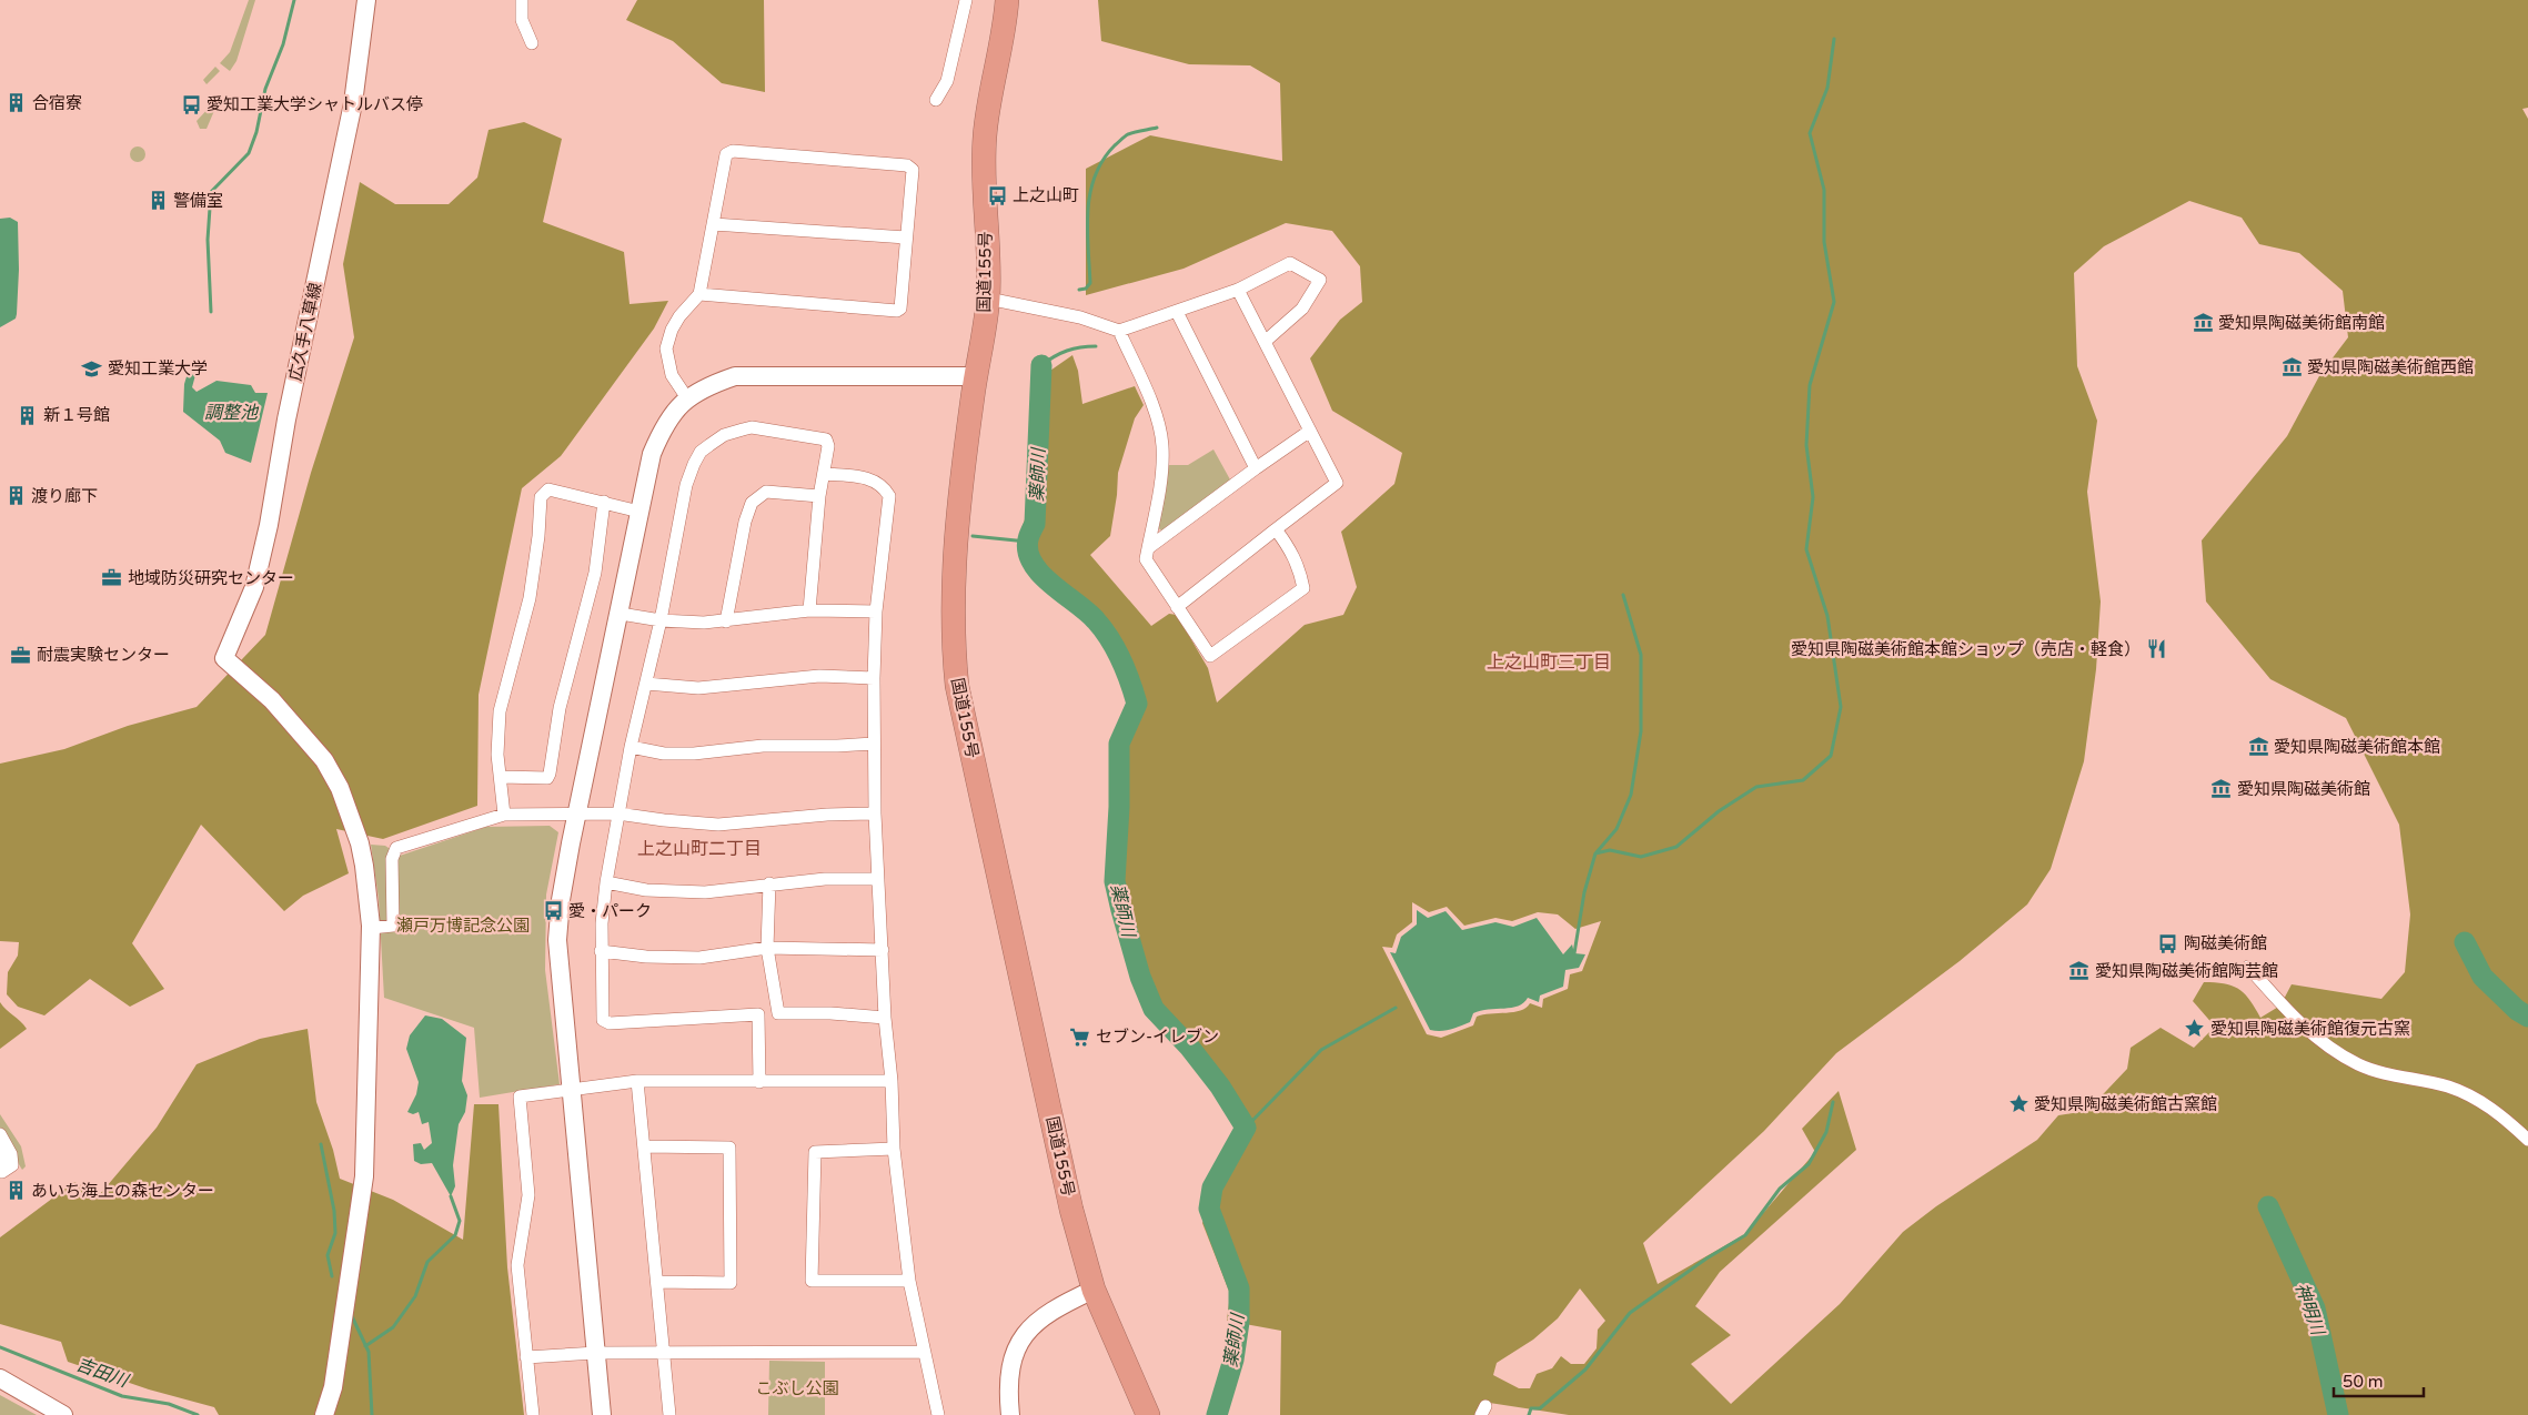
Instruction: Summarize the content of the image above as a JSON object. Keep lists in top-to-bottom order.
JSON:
{
  "streets": {
    "highway": ["国道155号"],
    "street": ["広久手八草線"]
  },
  "districts": ["上之山町三丁目", "上之山町二丁目"],
  "water": [
    "調整池",
    "薬師川",
    "神明川",
    "吉田川"
  ],
  "parks": ["瀬戸万博記念公園", "こぶし公園"],
  "places": {
    "building": [
      "合宿寮",
      "警備室",
      "新１号館",
      "渡り廊下",
      "あいち海上の森センター"
    ],
    "bus stop": [
      "愛知工業大学シャトルバス停",
      "上之山町",
      "愛・パーク",
      "陶磁美術館"
    ],
    "museum": [
      "愛知県陶磁美術館南館",
      "愛知県陶磁美術館西館",
      "愛知県陶磁美術館本館",
      "愛知県陶磁美術館",
      "愛知県陶磁美術館陶芸館"
    ],
    "school or university": ["愛知工業大学"],
    "office": ["地域防災研究センター", "耐震実験センター"],
    "restaurant": ["愛知県陶磁美術館本館ショップ（売店・軽食）"],
    "place": ["愛知県陶磁美術館復元古窯", "愛知県陶磁美術館古窯館"],
    "supermarket": ["セブン-イレブン"]
  },
  "scale_bar": "50 m"
}
